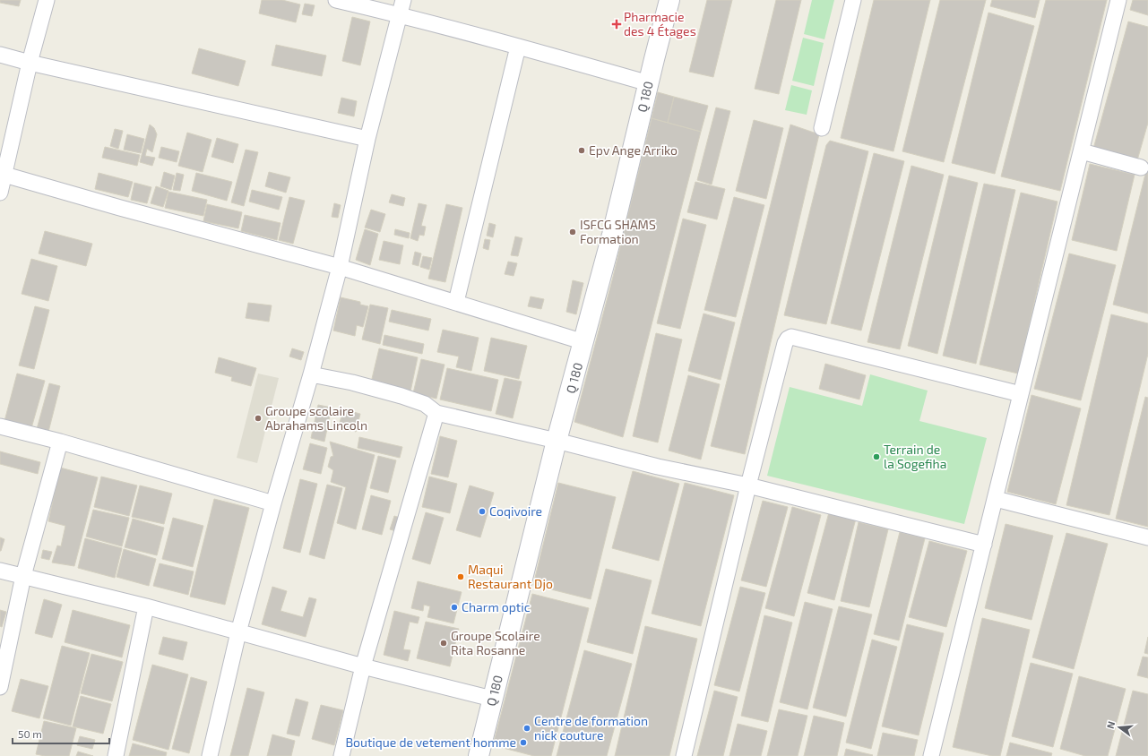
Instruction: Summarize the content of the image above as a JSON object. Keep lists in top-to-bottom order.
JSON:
{
  "streets": {
    "street": ["Q 180"]
  },
  "places": {
    "health": ["Pharmacie des 4 Étages"],
    "other": [
      "Epv Ange Arriko",
      "ISFCG SHAMS Formation",
      "Groupe scolaire Abrahams Lincoln",
      "Terrain de la Sogefiha",
      "Coqivoire",
      "Maqui Restaurant Djo",
      "Charm optic",
      "Groupe Scolaire Rita Rosanne",
      "Centre de formation nick couture",
      "Boutique de vetement homme"
    ]
  },
  "scale_bar": "50 m",
  "north": "left"
}
